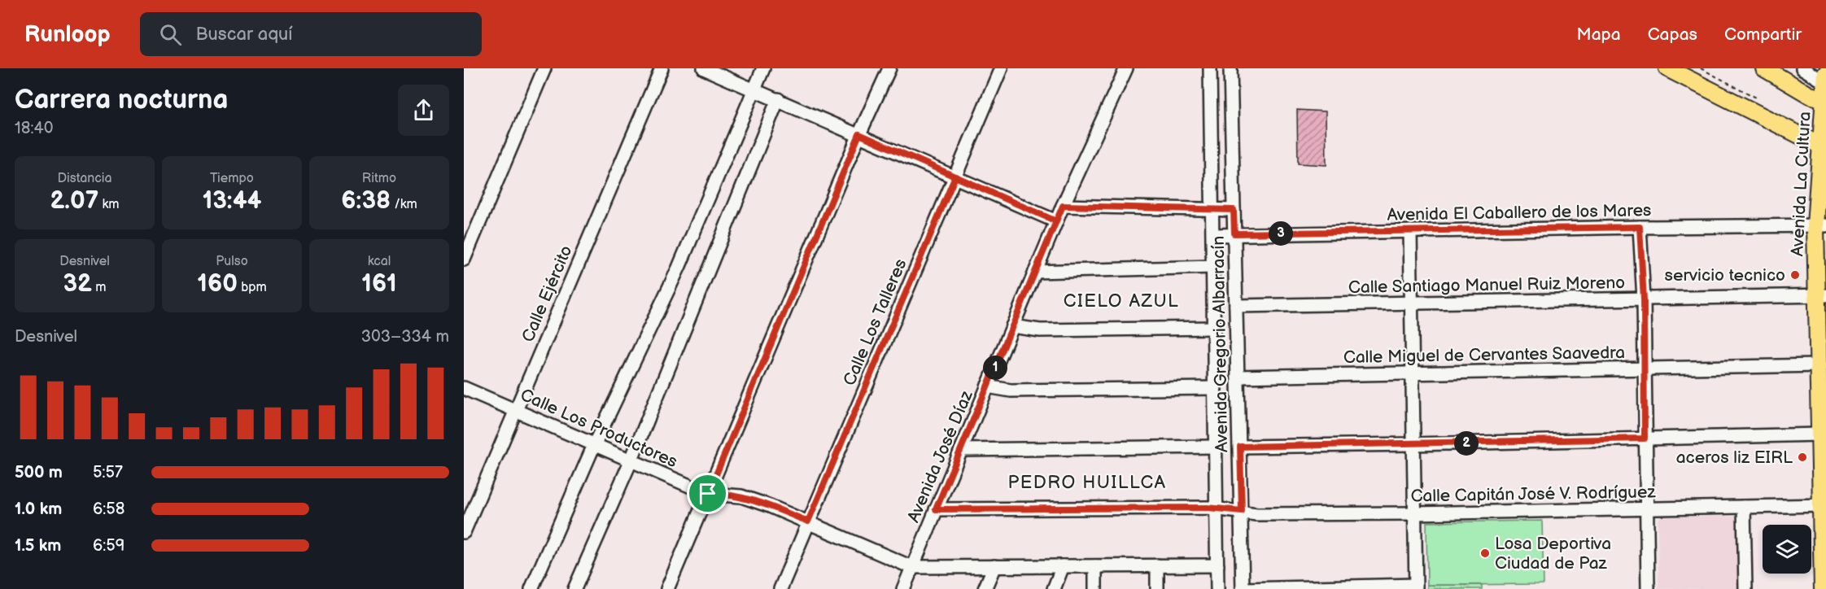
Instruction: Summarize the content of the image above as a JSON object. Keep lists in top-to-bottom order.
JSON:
{
  "streets": {
    "main road": ["Avenida La Cultura"],
    "street": [
      "Avenida El Caballero de los Mares",
      "Calle Santiago Manuel Ruiz Moreno",
      "Calle Ejército",
      "Calle Los Talleres",
      "Avenida Gregorio Albarracín",
      "Calle Miguel de Cervantes Saavedra",
      "Calle Los Productores",
      "Avenida José Díaz",
      "Calle Capitán José V. Rodríguez"
    ]
  },
  "crossings": [
    ["Avenida La Cultura", "Avenida El Caballero de los Mares"],
    ["Avenida La Cultura", "Calle Santiago Manuel Ruiz Moreno"],
    ["Avenida La Cultura", "Calle Miguel de Cervantes Saavedra"],
    ["Avenida La Cultura", "Calle Capitán José V. Rodríguez"],
    ["Avenida El Caballero de los Mares", "Avenida Gregorio Albarracín"],
    ["Calle Santiago Manuel Ruiz Moreno", "Avenida Gregorio Albarracín"],
    ["Calle Ejército", "Calle Los Productores"],
    ["Calle Los Talleres", "Calle Los Productores"],
    ["Avenida Gregorio Albarracín", "Calle Miguel de Cervantes Saavedra"],
    ["Avenida Gregorio Albarracín", "Calle Capitán José V. Rodríguez"],
    ["Calle Los Productores", "Avenida José Díaz"],
    ["Avenida José Díaz", "Calle Capitán José V. Rodríguez"]
  ],
  "districts": ["CIELO AZUL", "PEDRO HUILLCA"],
  "places": ["servicio tecnico", "aceros liz EIRL", "Losa Deportiva Ciudad de Paz"],
  "page": {
    "header": "Runloop",
    "search": "Buscar aquí",
    "nav": ["Mapa", "Capas", "Compartir"],
    "heading": ["Carrera nocturna", "18:40"],
    "stats": [
      ["Distancia", "2.07 km"],
      ["Tiempo", "13:44"],
      ["Ritmo", "6:38 /km"],
      ["Desnivel", "32 m"],
      ["Pulso", "160 bpm"],
      ["kcal", "161"]
    ],
    "pins": ["3", "1", "2"],
    "chart": ["Desnivel", "303–334 m"],
    "list": [
      {
        "name": "500 m",
        "note": "5:57"
      },
      {
        "name": "1.0 km",
        "note": "6:58"
      },
      {
        "name": "1.5 km",
        "note": "6:59"
      }
    ]
  }
}
